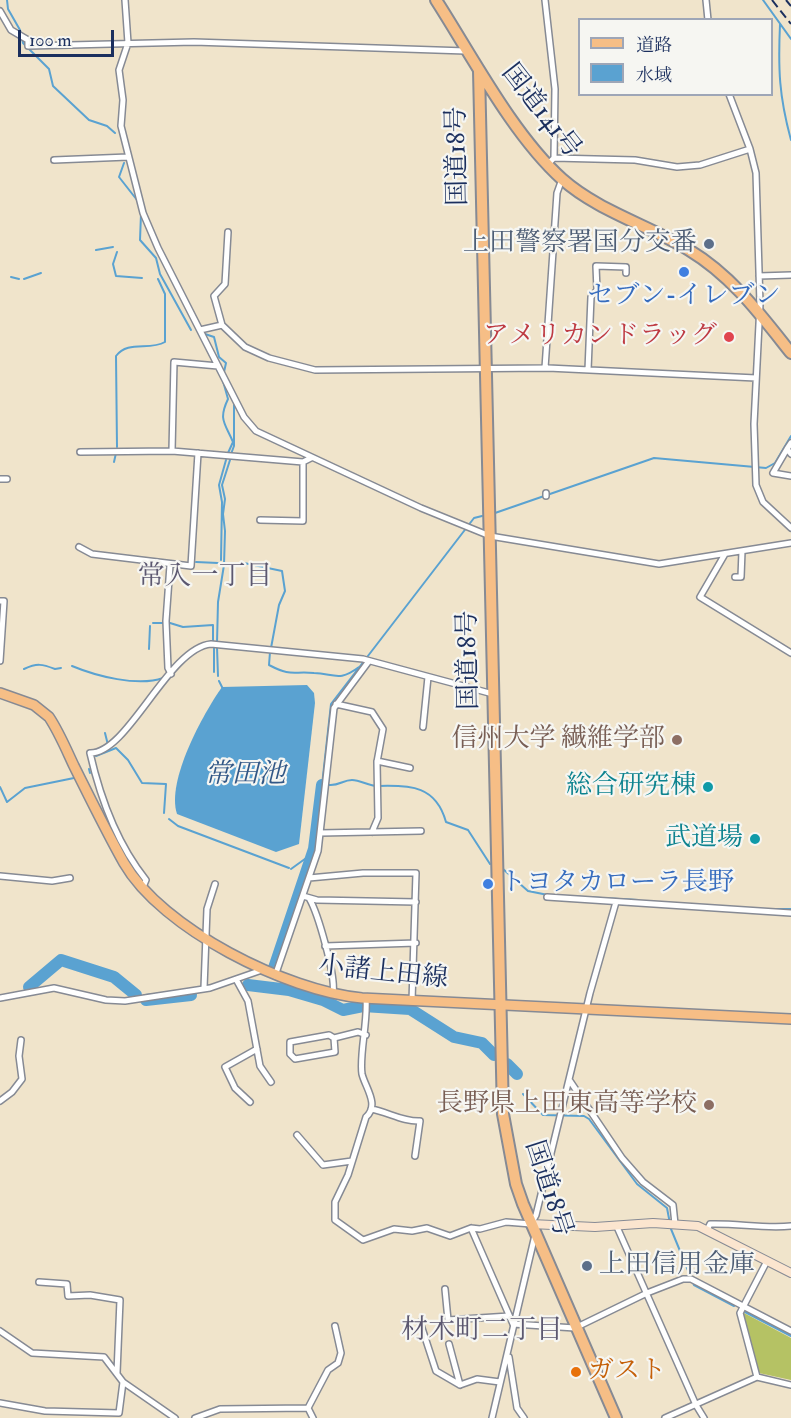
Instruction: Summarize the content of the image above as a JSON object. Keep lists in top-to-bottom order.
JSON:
{
  "streets": {
    "highway": ["国道141号", "国道18号"],
    "main road": ["小諸上田線"]
  },
  "crossings": [
    ["国道141号", "国道18号"],
    ["国道18号", "小諸上田線"]
  ],
  "districts": ["常入一丁目", "材木町二丁目"],
  "water": ["常田池"],
  "places": [
    "上田警察署国分交番",
    "セブン-イレブン",
    "アメリカンドラッグ",
    "信州大学 繊維学部",
    "総合研究棟",
    "武道場",
    "トヨタカローラ長野",
    "長野県上田東高等学校",
    "上田信用金庫",
    "ガスト"
  ],
  "legend": ["道路", "水域"],
  "scale_bar": "100 m"
}
